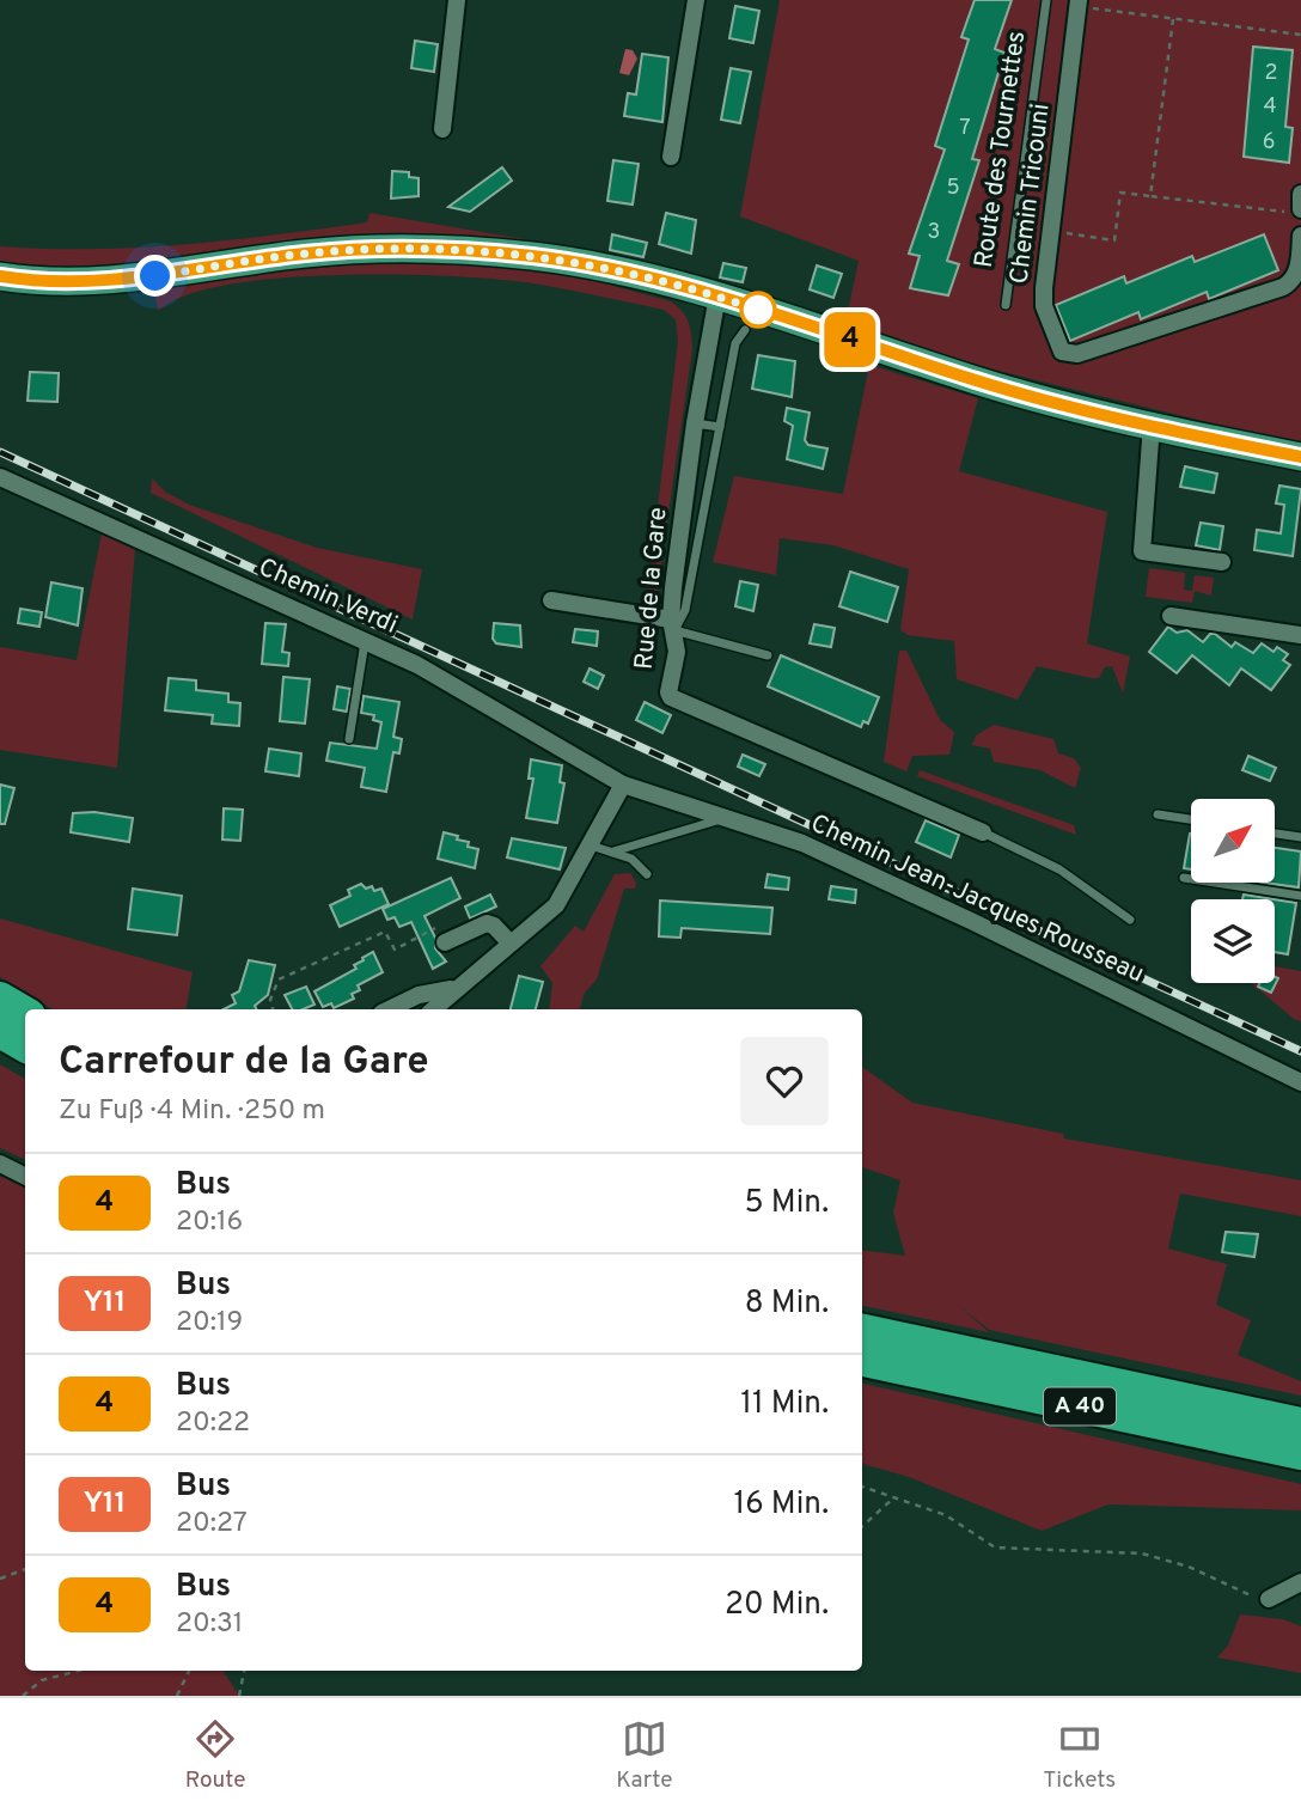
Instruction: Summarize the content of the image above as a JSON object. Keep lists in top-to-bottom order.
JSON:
{
  "streets": {
    "highway": ["A 40"],
    "street": [
      "Chemin Tricouni",
      "Rue de la Gare",
      "Chemin Verdi",
      "Chemin Jean-Jacques Rousseau"
    ],
    "lane": ["Route des Tournettes"]
  },
  "crossings": [
    ["Chemin Verdi", "Chemin Jean-Jacques Rousseau"]
  ],
  "lines": ["bus line 4"],
  "house_numbers": [
    "2",
    "4",
    "7",
    "6",
    "5",
    "3"
  ],
  "north": "top right",
  "page": {
    "on_map": "4",
    "heading": ["Carrefour de la Gare", "Zu Fuß · 4 Min. · 250 m"],
    "list": [
      {
        "mark": "4",
        "name": "Bus",
        "note": "20:16",
        "value": "5 Min."
      },
      {
        "mark": "Y11",
        "name": "Bus",
        "note": "20:19",
        "value": "8 Min."
      },
      {
        "mark": "4",
        "name": "Bus",
        "note": "20:22",
        "value": "11 Min."
      },
      {
        "mark": "Y11",
        "name": "Bus",
        "note": "20:27",
        "value": "16 Min."
      },
      {
        "mark": "4",
        "name": "Bus",
        "note": "20:31",
        "value": "20 Min."
      }
    ],
    "tabs": ["Route", "Karte", "Tickets"]
  }
}
